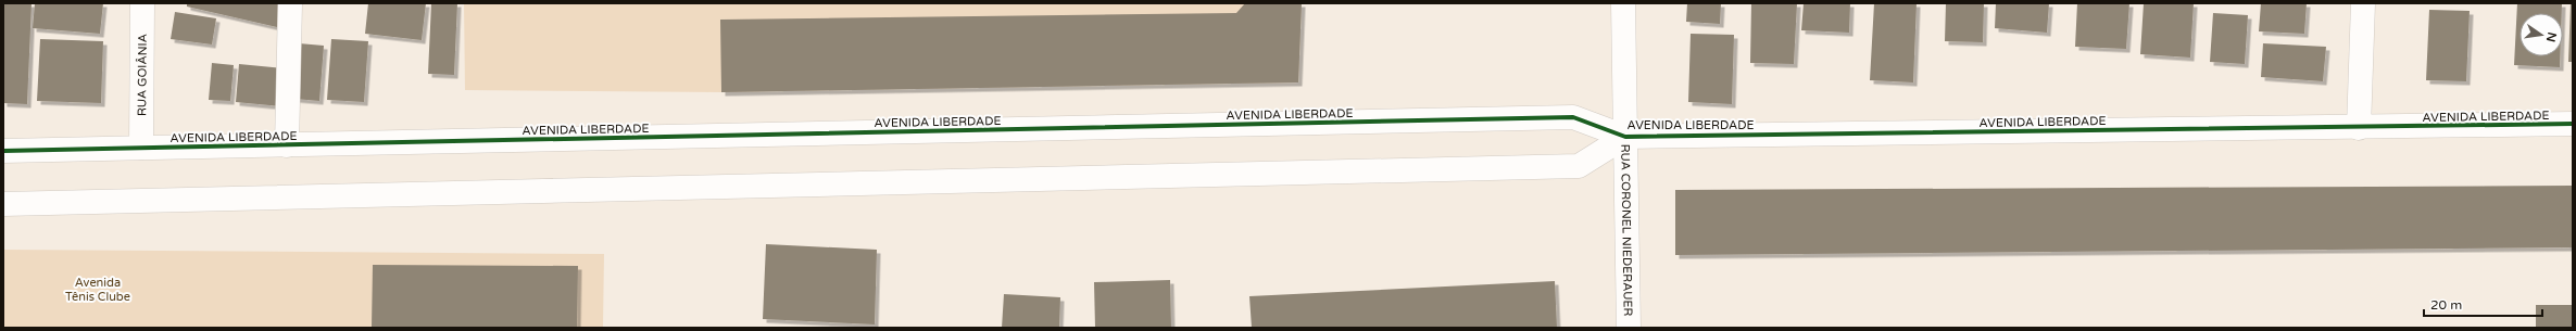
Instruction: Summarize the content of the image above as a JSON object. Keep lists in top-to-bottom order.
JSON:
{
  "streets": {
    "street": ["RUA GOIÂNIA", "AVENIDA LIBERDADE", "RUA CORONEL NIEDERAUER"]
  },
  "crossings": [
    ["RUA GOIÂNIA", "AVENIDA LIBERDADE"],
    ["AVENIDA LIBERDADE", "RUA CORONEL NIEDERAUER"]
  ],
  "parks": ["Avenida Tênis Clube"],
  "scale_bar": "20 m",
  "north": "right"
}
